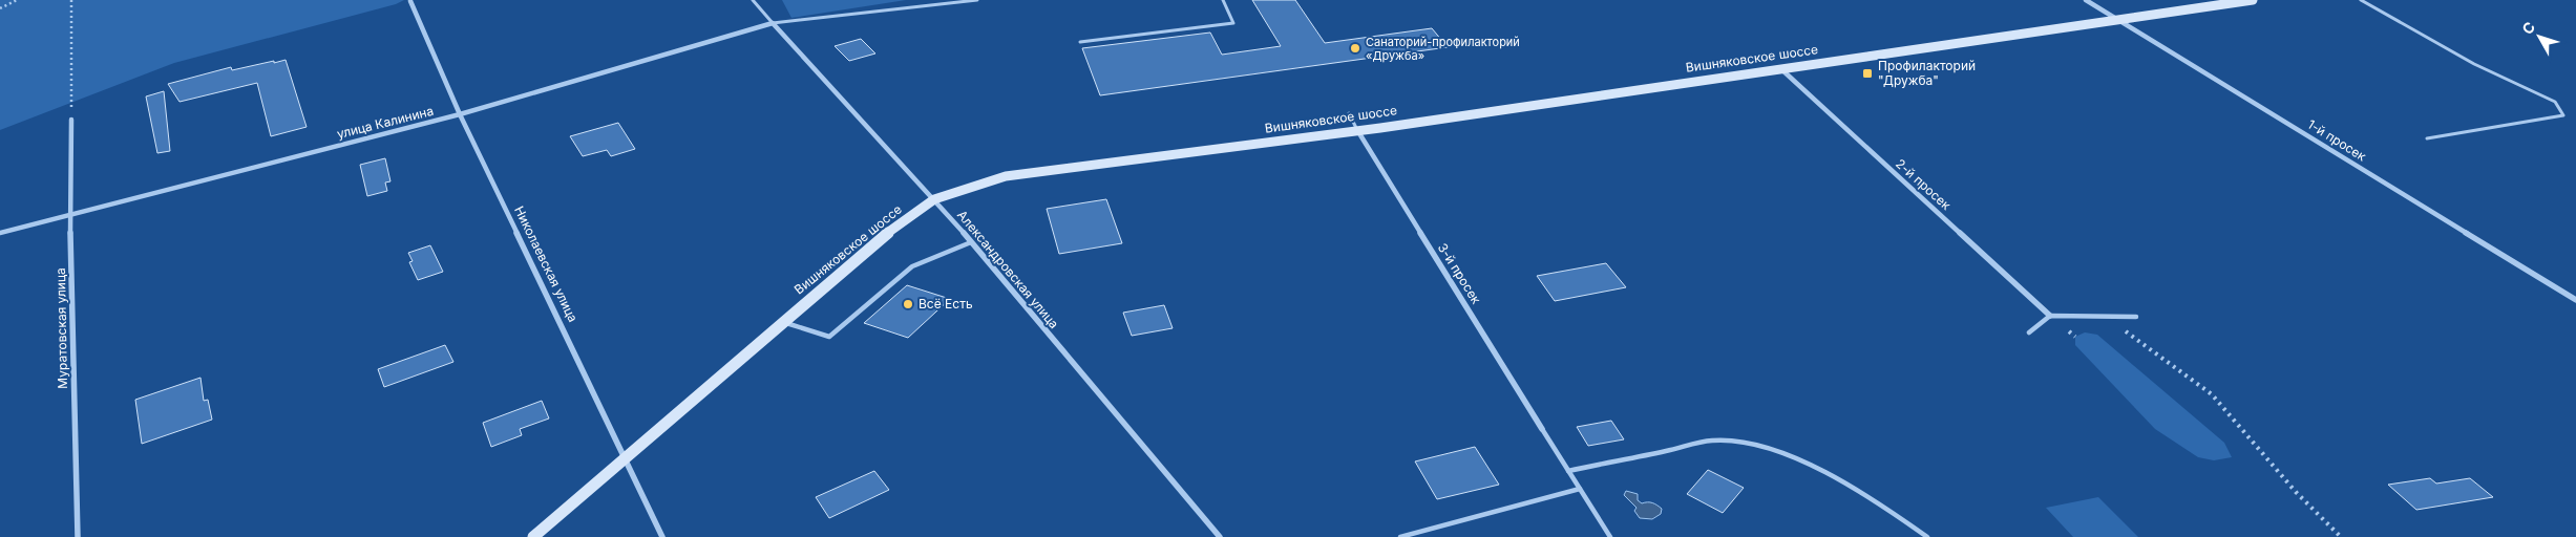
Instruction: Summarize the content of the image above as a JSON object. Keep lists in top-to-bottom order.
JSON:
{
  "streets": {
    "street": [
      "Вишняковское шоссе",
      "улица Калинина",
      "1-й просек",
      "2-й просек",
      "Николаевская улица",
      "Александровская улица",
      "3-й просек",
      "Муратовская улица"
    ]
  },
  "crossings": [
    ["Вишняковское шоссе", "1-й просек"],
    ["Вишняковское шоссе", "2-й просек"],
    ["Вишняковское шоссе", "Николаевская улица"],
    ["Вишняковское шоссе", "Александровская улица"],
    ["Вишняковское шоссе", "3-й просек"],
    ["улица Калинина", "Николаевская улица"],
    ["улица Калинина", "Александровская улица"],
    ["улица Калинина", "Муратовская улица"]
  ],
  "places": {
    "other": ["Санаторий-профилакторий «Дружба»", "Всё Есть"],
    "transit": ["Профилакторий \"Дружба\""]
  },
  "north": "top left"
}
